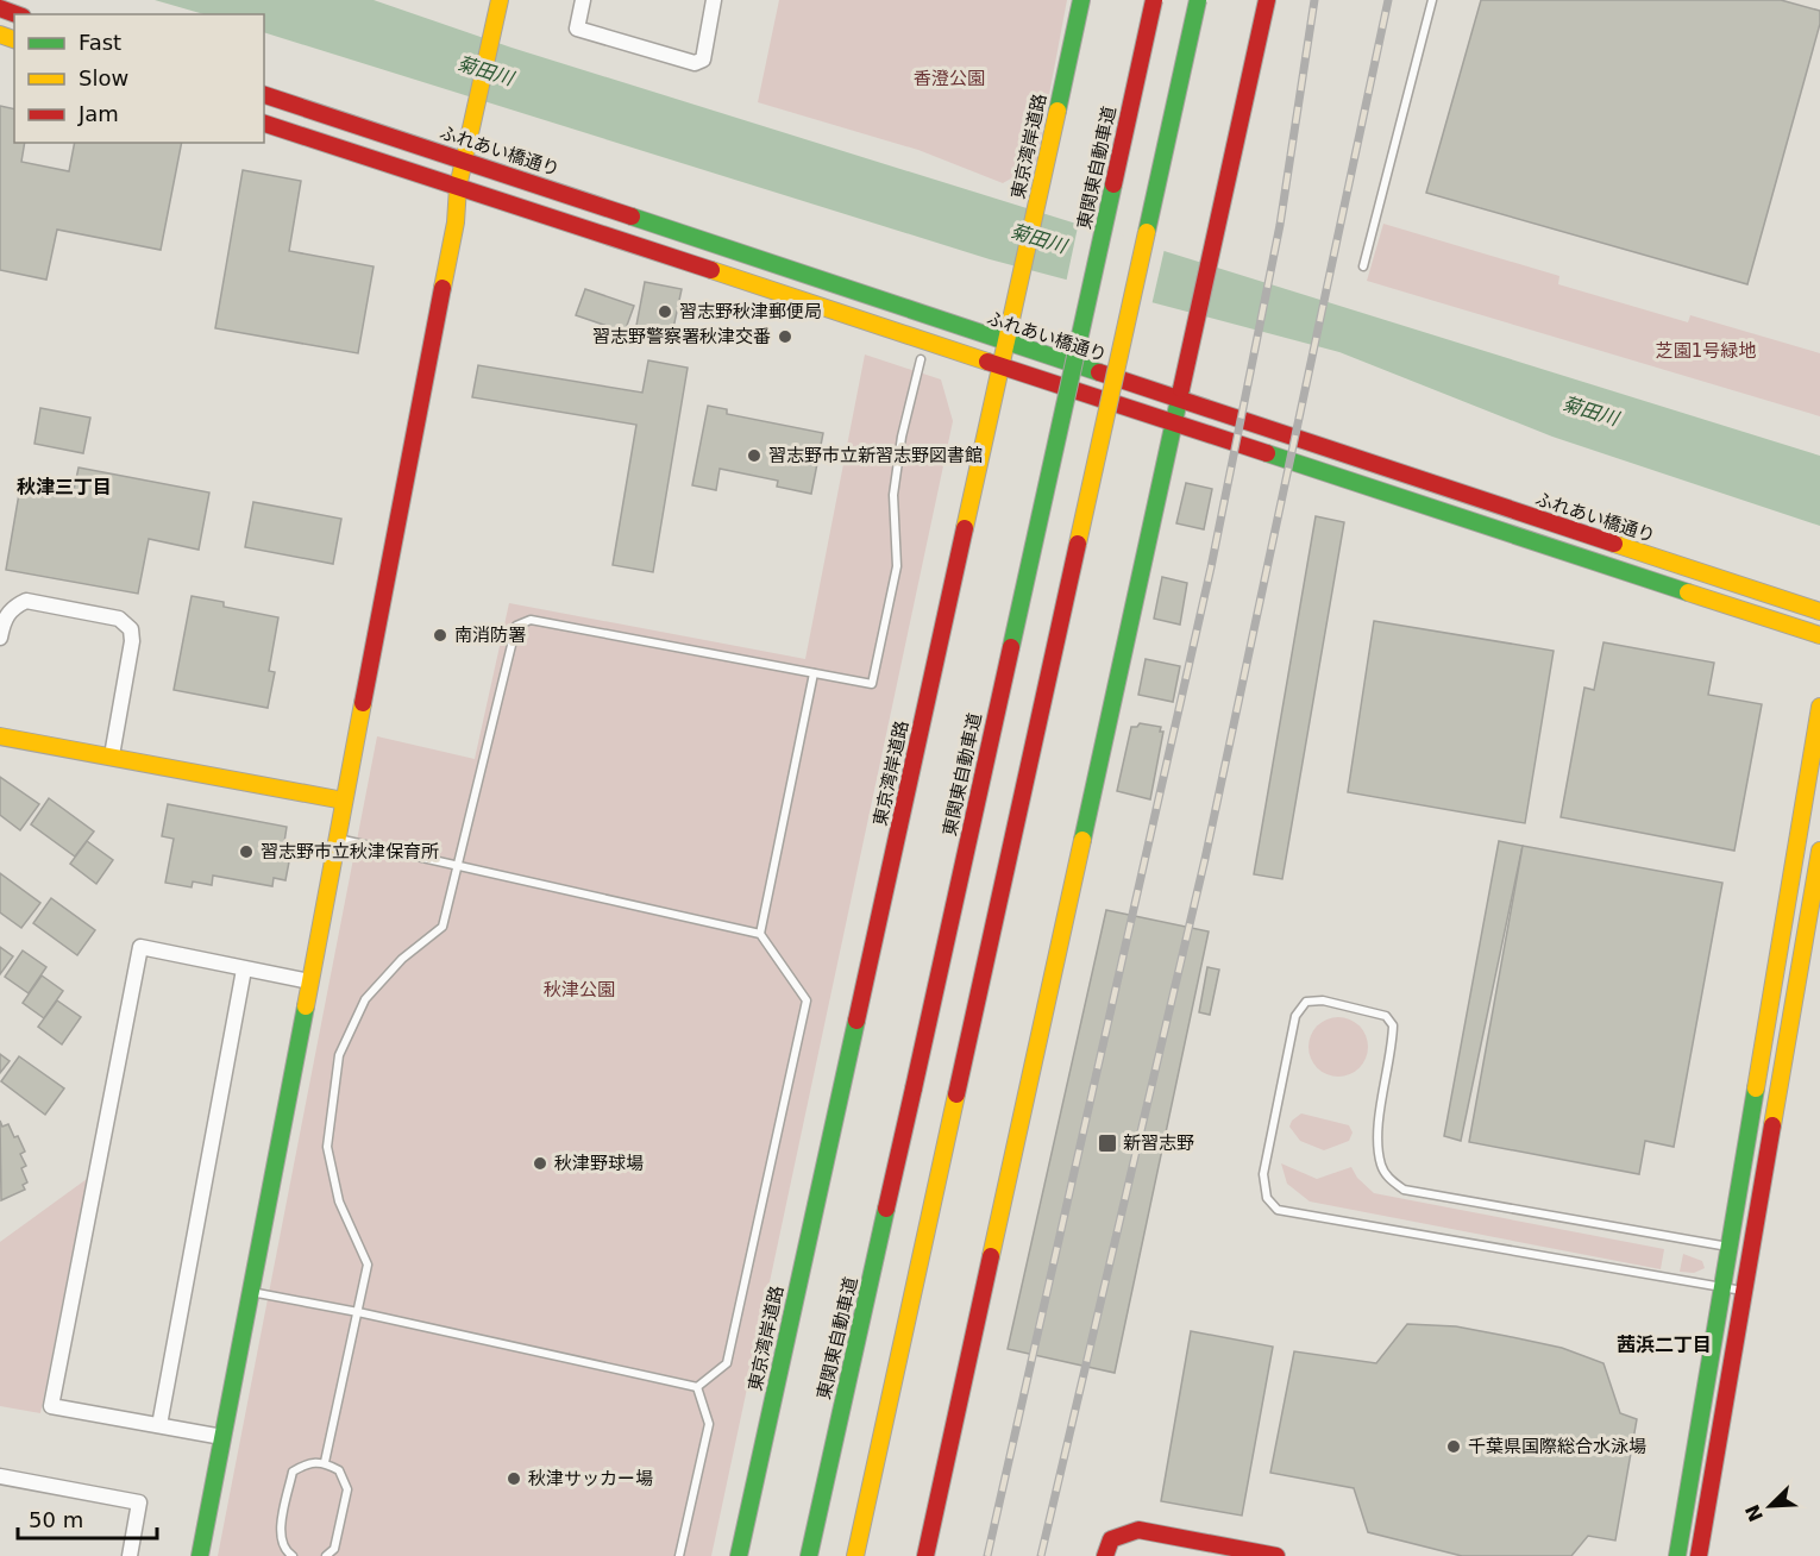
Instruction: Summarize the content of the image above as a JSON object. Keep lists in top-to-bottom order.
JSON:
{
  "streets": {
    "main road": ["東京湾岸道路", "ふれあい橋通り", "東関東自動車道"]
  },
  "crossings": [
    ["東京湾岸道路", "ふれあい橋通り"]
  ],
  "districts": ["秋津三丁目", "茜浜二丁目"],
  "water": ["菊田川"],
  "parks": ["香澄公園", "芝園1号緑地", "秋津公園"],
  "places": {
    "other": [
      "習志野秋津郵便局",
      "習志野警察署秋津交番",
      "習志野市立新習志野図書館",
      "南消防署",
      "習志野市立秋津保育所",
      "秋津野球場",
      "千葉県国際総合水泳場",
      "秋津サッカー場"
    ],
    "transit": ["新習志野"]
  },
  "legend": ["Fast", "Slow", "Jam"],
  "scale_bar": "50 m",
  "north": "bottom left"
}
